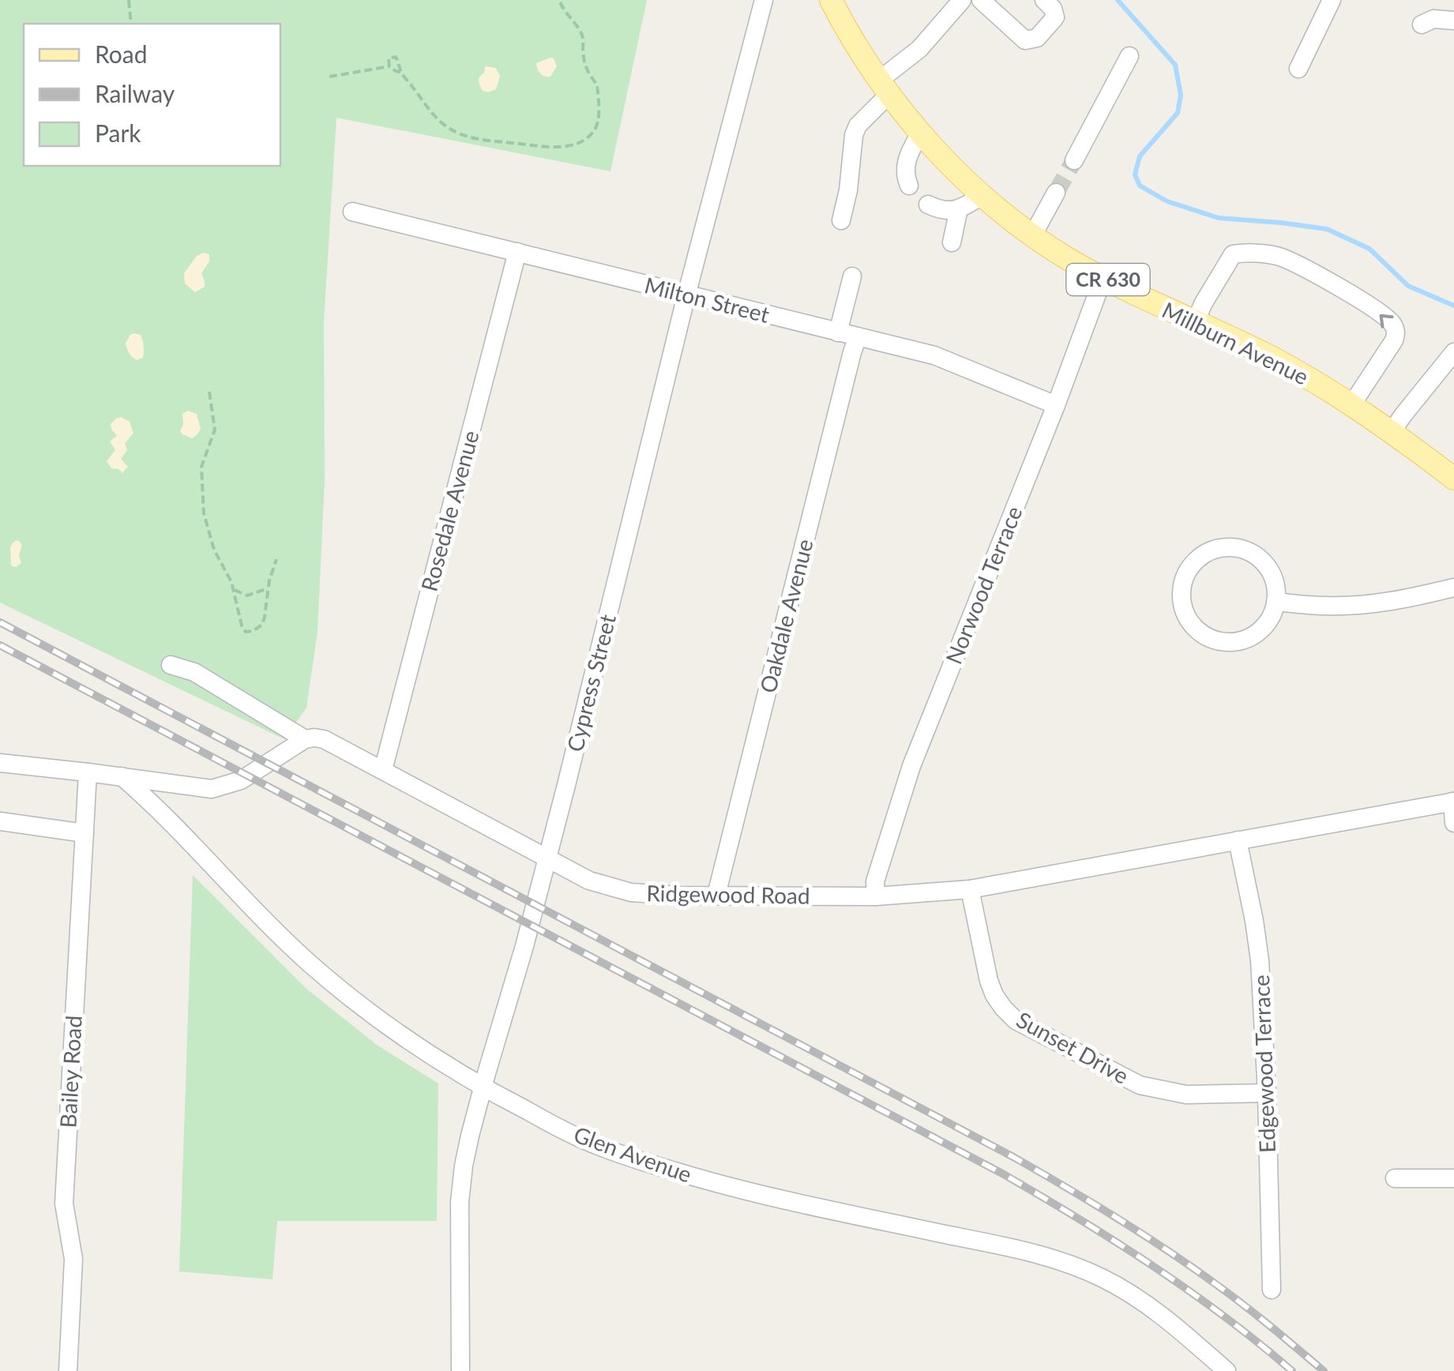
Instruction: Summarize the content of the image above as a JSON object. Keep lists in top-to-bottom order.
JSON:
{
  "streets": {
    "main road": ["CR 630", "Millburn Avenue"],
    "street": [
      "Milton Street",
      "Rosedale Avenue",
      "Norwood Terrace",
      "Oakdale Avenue",
      "Cypress Street",
      "Ridgewood Road",
      "Sunset Drive",
      "Edgewood Terrace",
      "Bailey Road",
      "Glen Avenue"
    ]
  },
  "crossings": [
    ["Milton Street", "Rosedale Avenue"],
    ["Milton Street", "Norwood Terrace"],
    ["Milton Street", "Oakdale Avenue"],
    ["Milton Street", "Cypress Street"],
    ["Millburn Avenue", "Norwood Terrace"],
    ["Rosedale Avenue", "Ridgewood Road"],
    ["Norwood Terrace", "Ridgewood Road"],
    ["Oakdale Avenue", "Ridgewood Road"],
    ["Cypress Street", "Ridgewood Road"],
    ["Cypress Street", "Glen Avenue"],
    ["Ridgewood Road", "Sunset Drive"],
    ["Ridgewood Road", "Edgewood Terrace"],
    ["Sunset Drive", "Edgewood Terrace"]
  ],
  "legend": ["Road", "Railway", "Park"]
}
